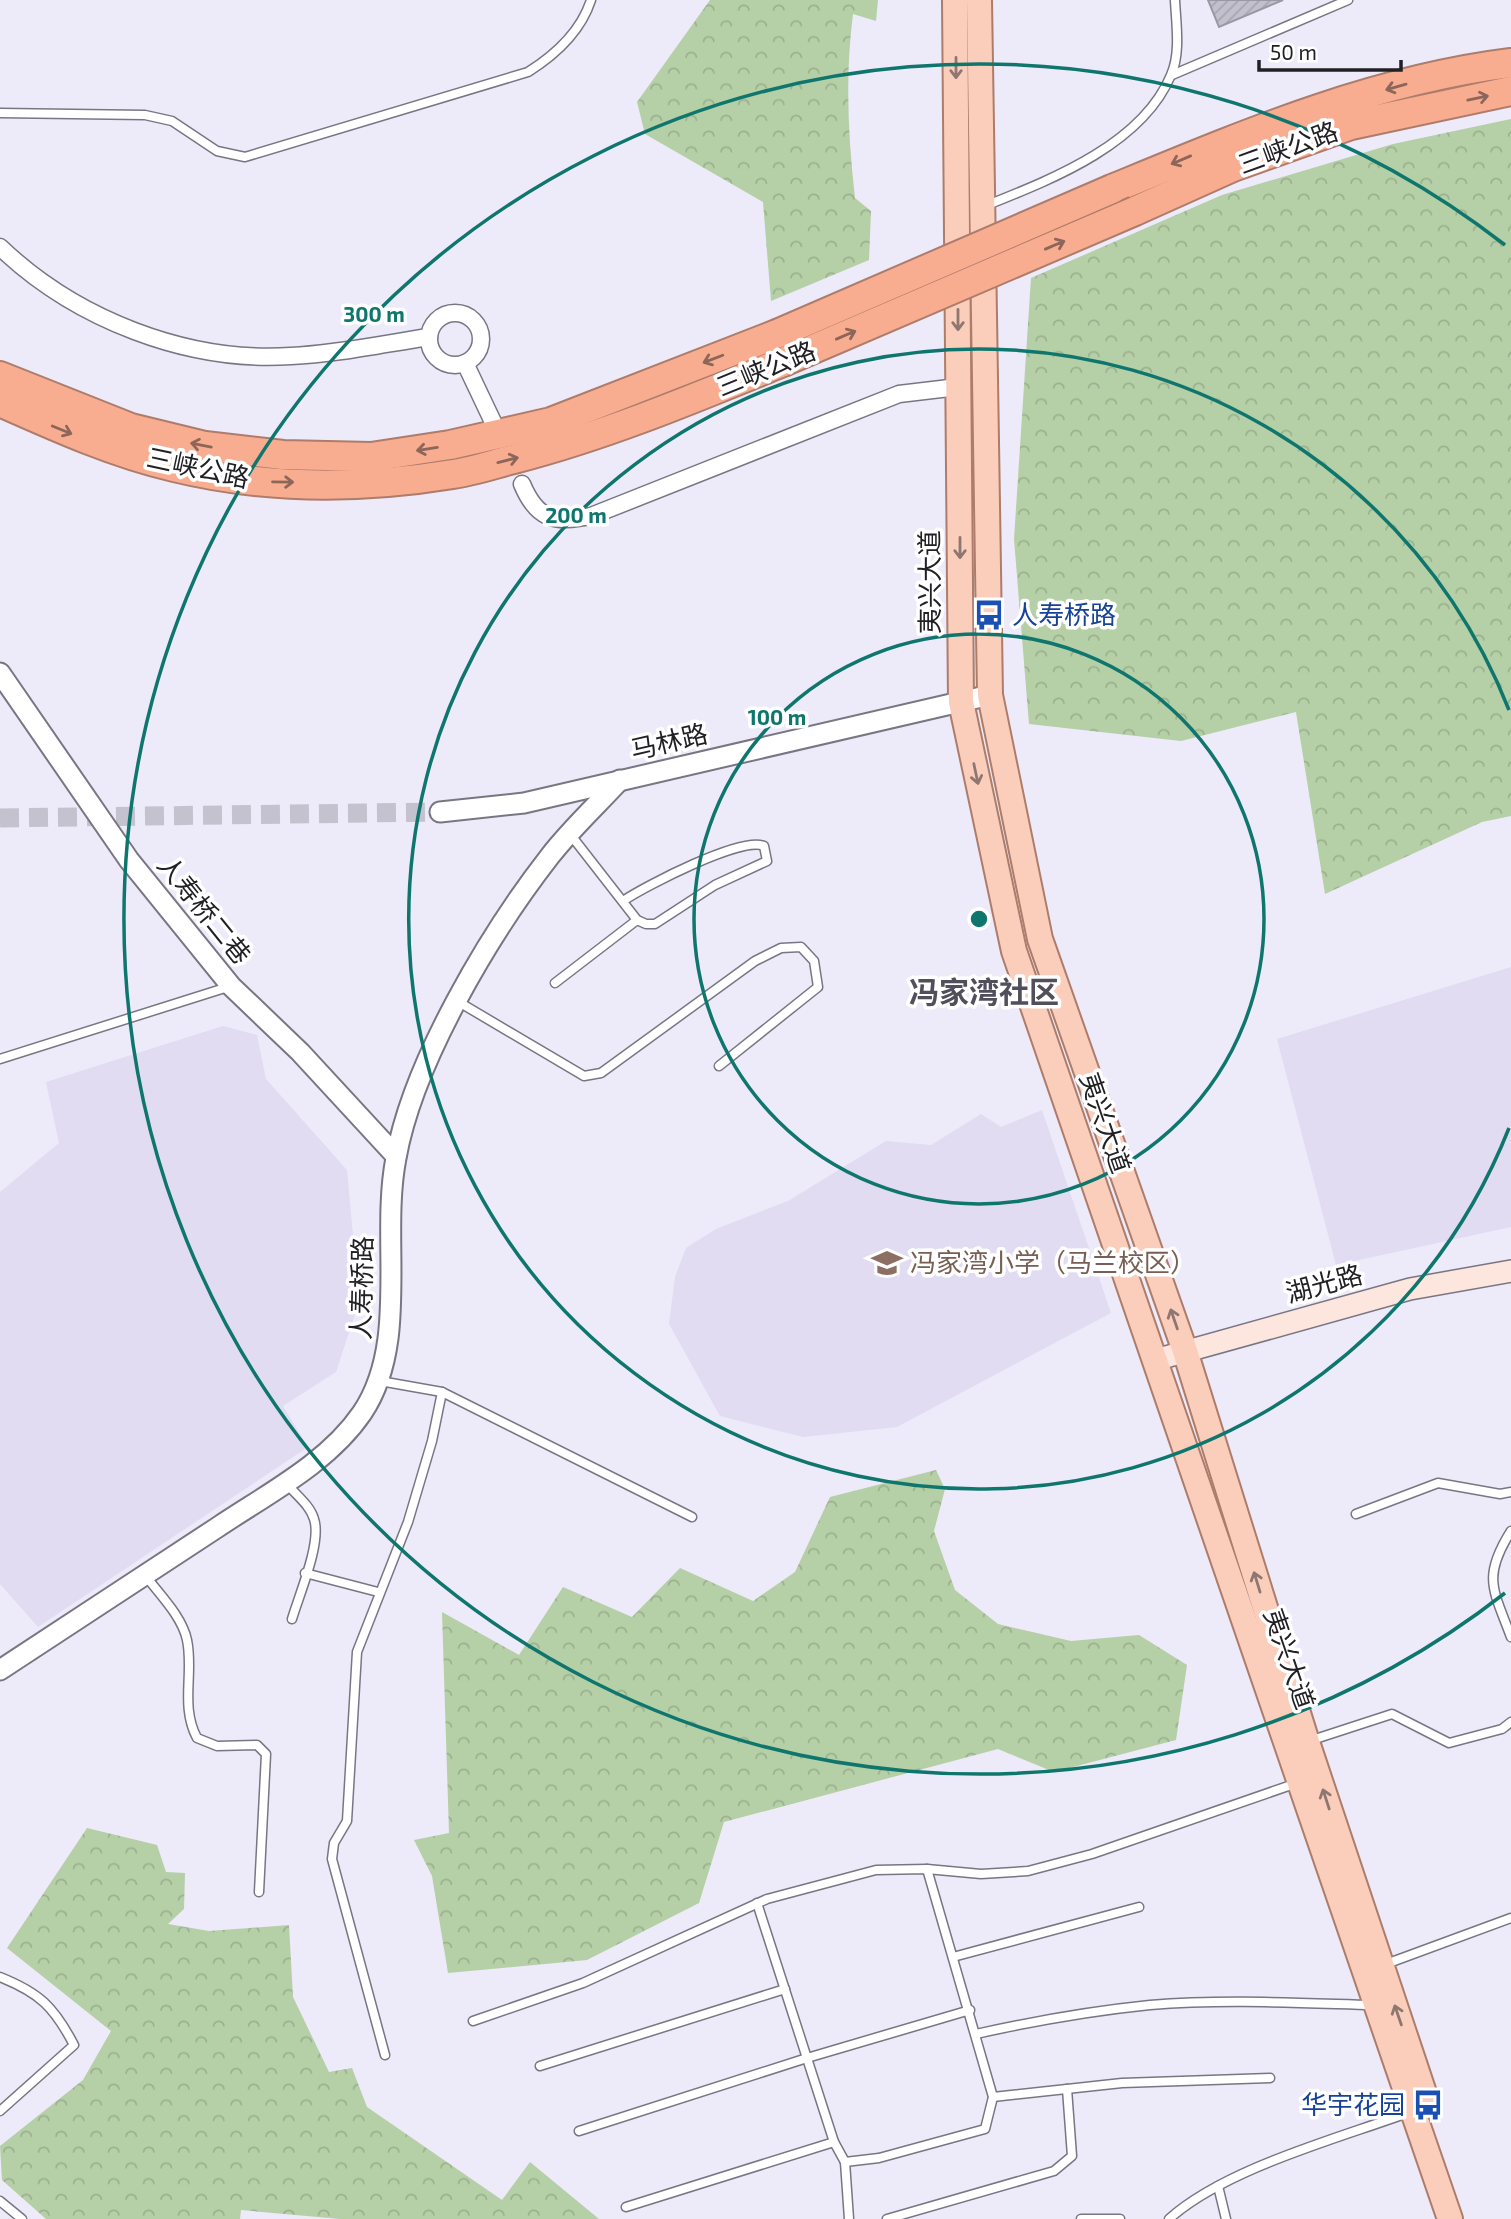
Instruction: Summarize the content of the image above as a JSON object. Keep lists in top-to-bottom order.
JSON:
{
  "streets": {
    "highway": ["三峡公路"],
    "main road": ["夷兴大道", "湖光路"],
    "street": ["马林路", "人寿桥二巷", "人寿桥路"]
  },
  "crossings": [
    ["夷兴大道", "马林路"],
    ["夷兴大道", "湖光路"],
    ["马林路", "人寿桥路"],
    ["人寿桥二巷", "人寿桥路"]
  ],
  "districts": ["冯家湾社区"],
  "places": {
    "bus stop": ["人寿桥路", "华宇花园"],
    "school or university": ["冯家湾小学（马兰校区）"]
  },
  "scale_bar": "50 m",
  "rings": ["300 m", "200 m", "100 m"]
}
